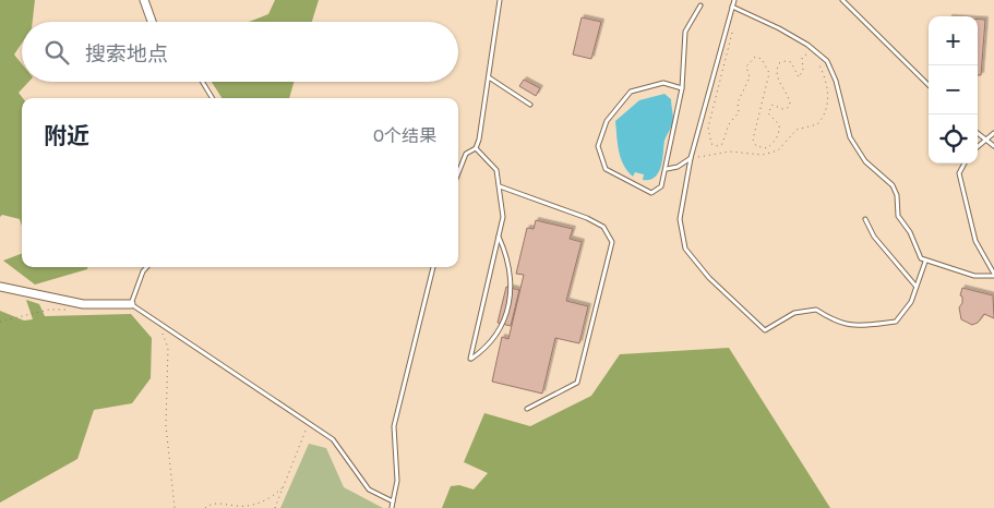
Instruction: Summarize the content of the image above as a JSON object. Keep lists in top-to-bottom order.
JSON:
{
  "page": {
    "map_buttons": ["+", "−"],
    "search": "搜索地点",
    "heading": ["附近", "0个结果"]
  }
}
